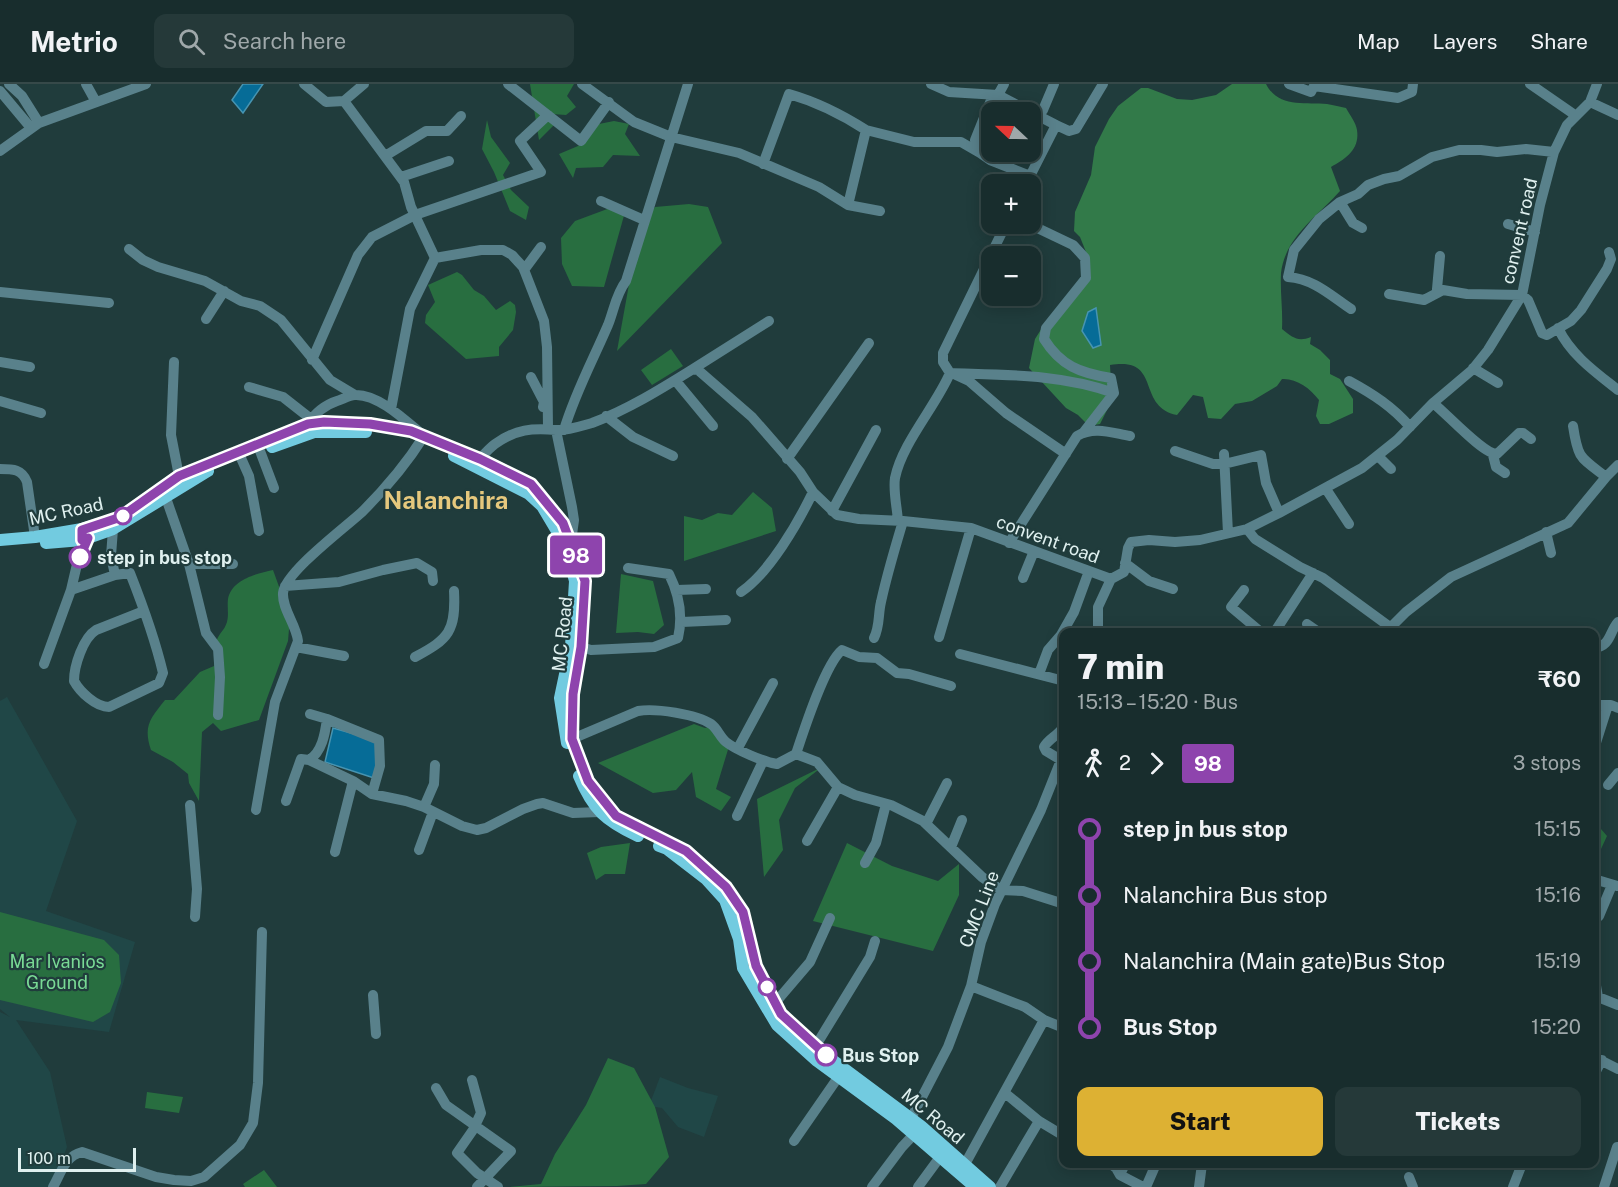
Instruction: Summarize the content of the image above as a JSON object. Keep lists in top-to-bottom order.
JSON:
{
  "streets": {
    "main road": ["MC Road"],
    "street": ["convent road", "CMC Line"]
  },
  "crossings": [
    ["MC Road", "CMC Line"]
  ],
  "districts": ["Nalanchira"],
  "parks": ["Mar Ivanios Ground"],
  "places": ["step jn bus stop", "Bus Stop"],
  "lines": ["bus line 98"],
  "scale_bar": "100 m",
  "north": "left",
  "page": {
    "header": "Metrio",
    "search": "Search here",
    "nav": ["Map", "Layers", "Share"],
    "on_map": "98",
    "map_buttons": ["+", "−"],
    "heading": ["7 min", "15:13 – 15:20 · Bus", "₹60"],
    "legs": ["2", "98", "3 stops"],
    "list": [
      {
        "name": "step jn bus stop",
        "value": "15:15"
      },
      {
        "name": "Nalanchira Bus stop",
        "value": "15:16"
      },
      {
        "name": "Nalanchira (Main gate)Bus Stop",
        "value": "15:19"
      },
      {
        "name": "Bus Stop",
        "value": "15:20"
      }
    ],
    "buttons": ["Start", "Tickets"],
    "scale": "100 m"
  }
}
